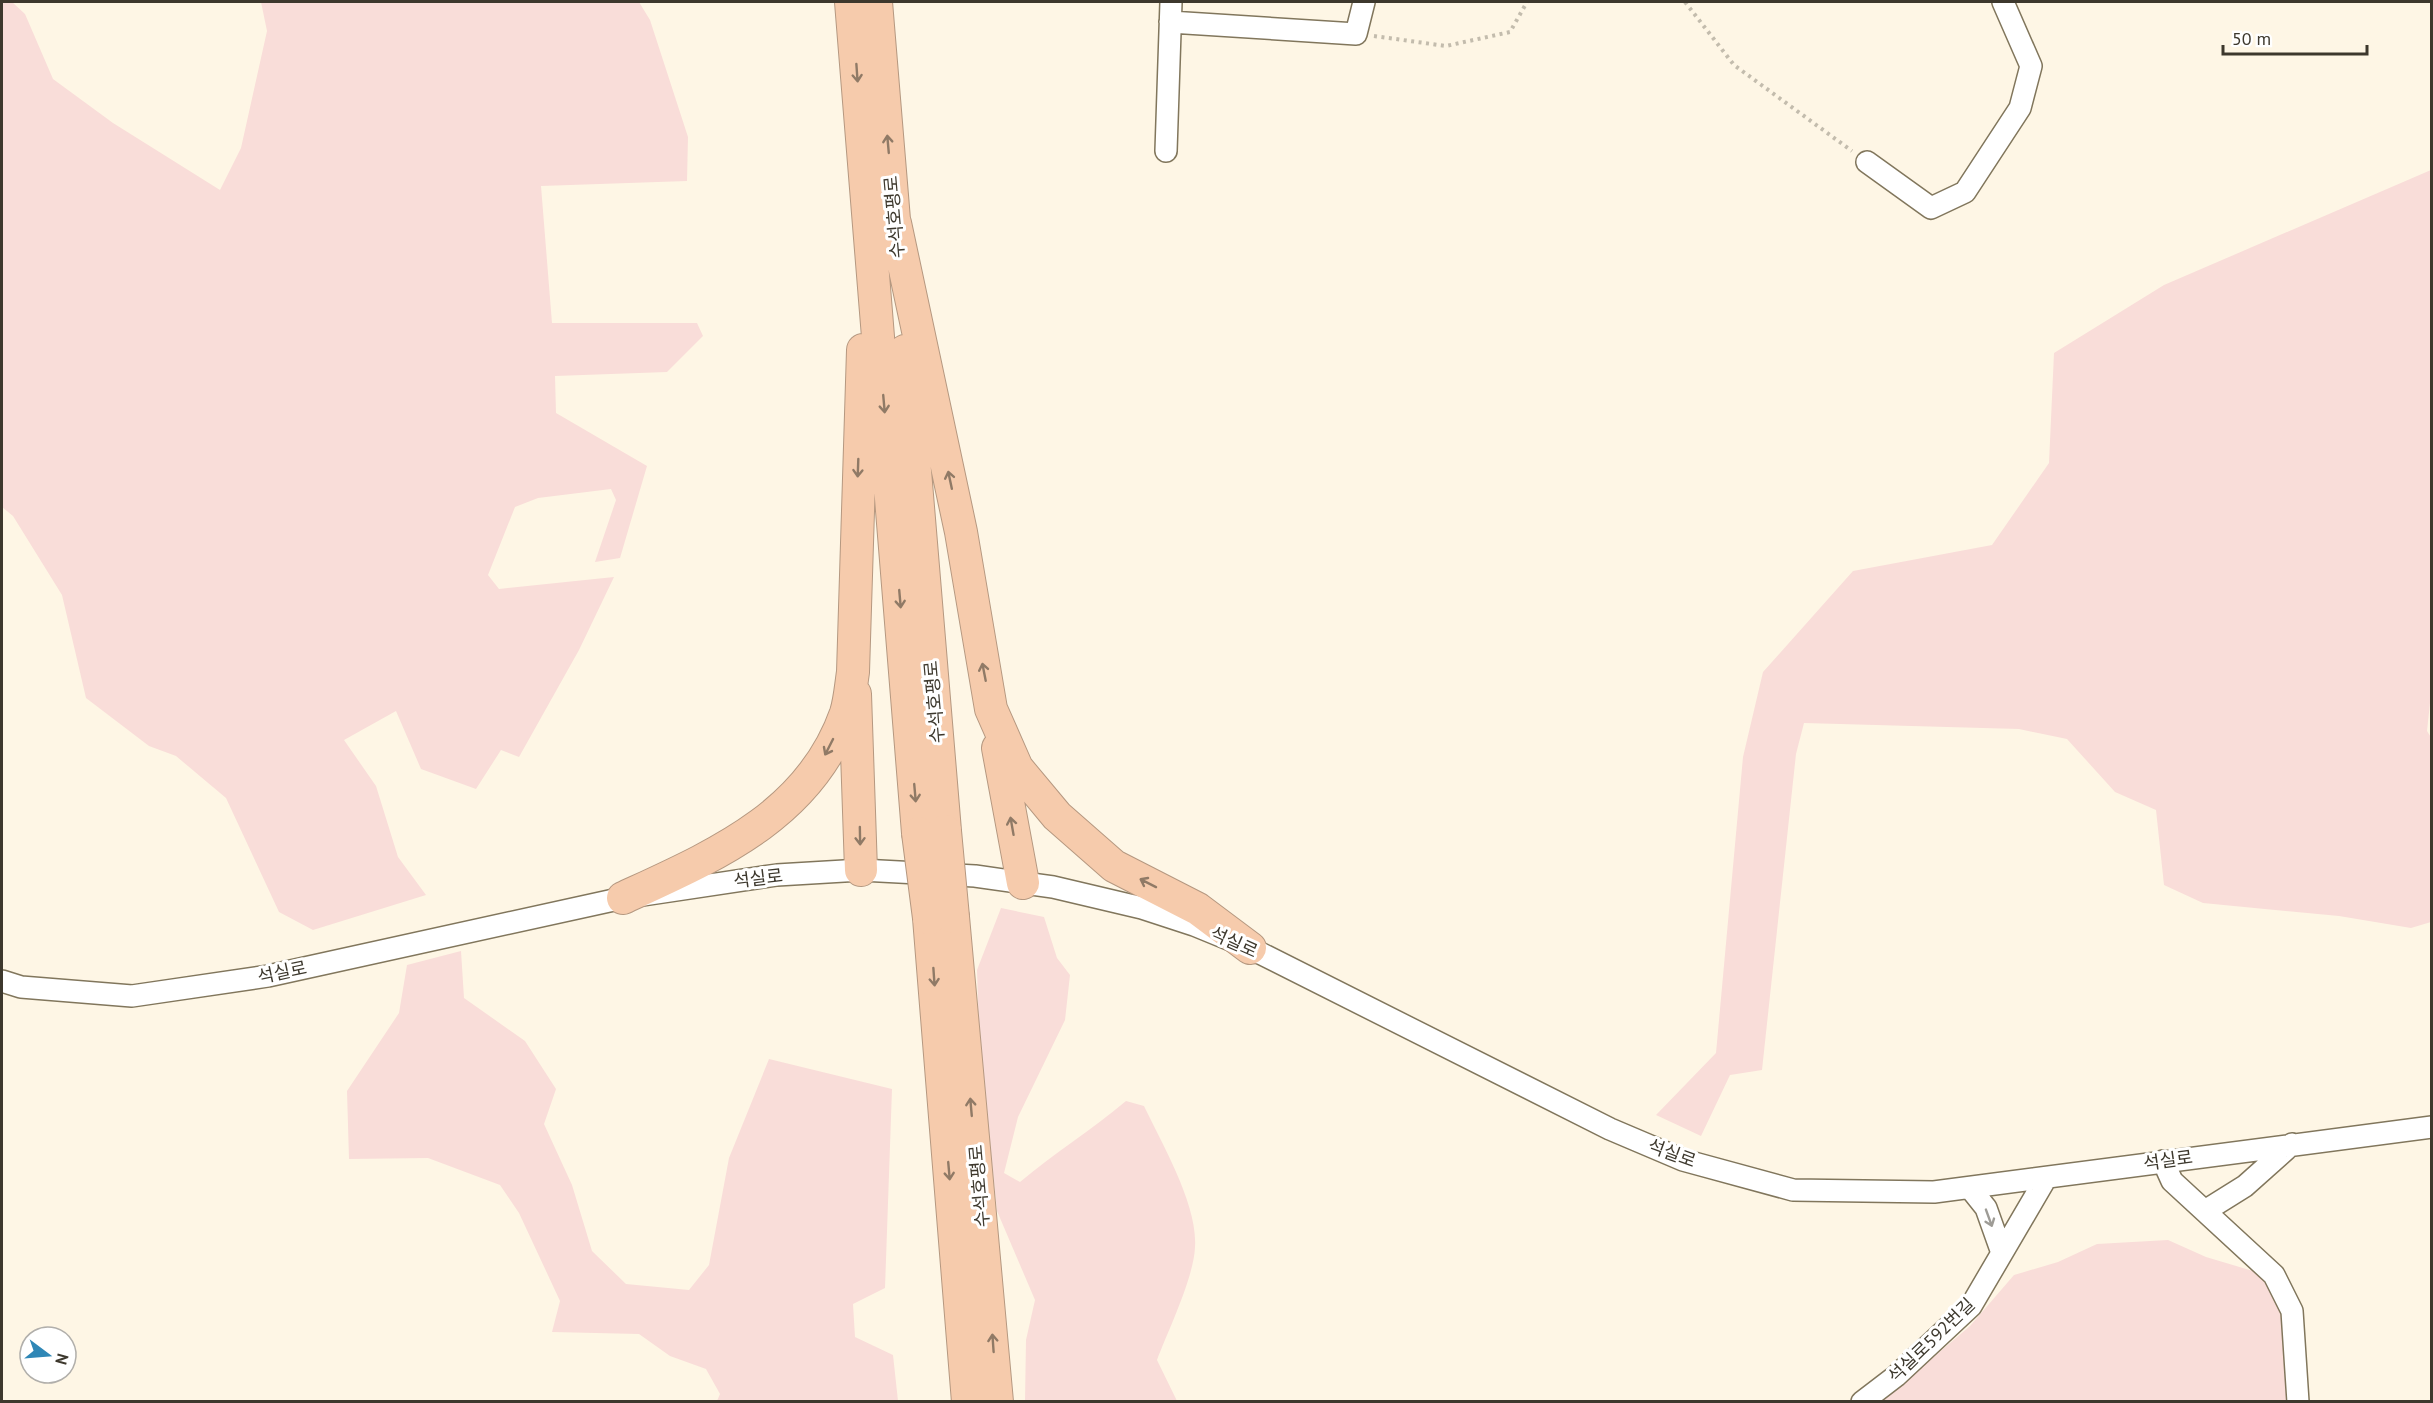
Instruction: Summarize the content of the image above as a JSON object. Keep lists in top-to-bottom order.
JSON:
{
  "streets": {
    "highway": ["수석호평로"],
    "street": ["석실로", "석실로592번길"]
  },
  "crossings": [
    ["석실로", "석실로592번길"]
  ],
  "scale_bar": "50 m",
  "north": "right"
}
